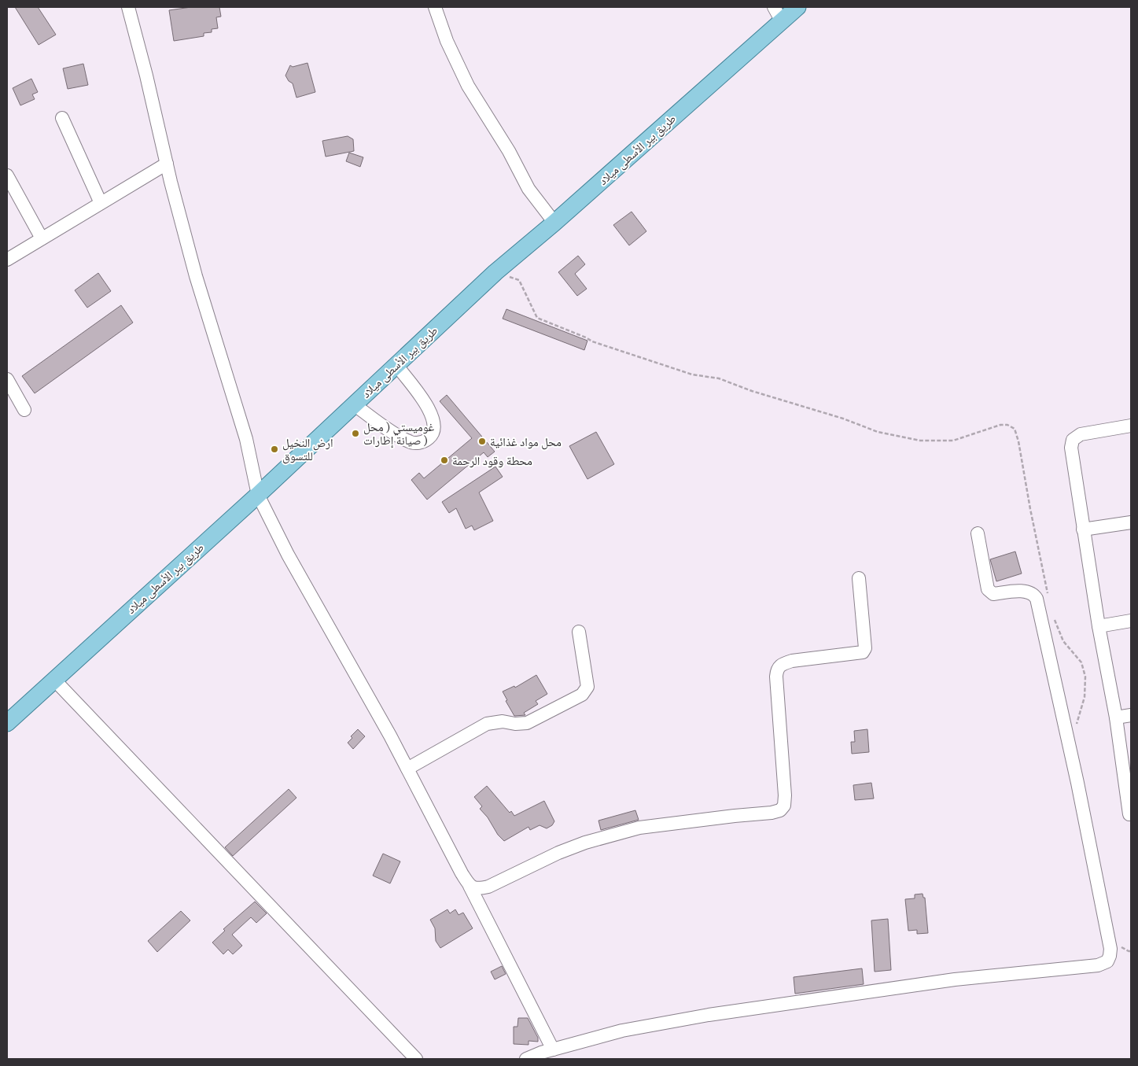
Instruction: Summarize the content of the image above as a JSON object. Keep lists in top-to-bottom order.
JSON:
{
  "streets": {
    "main road": ["طريق بير الأسطى ميلاد"]
  },
  "places": [
    "غوميستي ( محل صيانة إطارات )",
    "محل مواد غذائية",
    "ارض النخيل للتسوق",
    "محطة وقود الرحمة"
  ]
}
